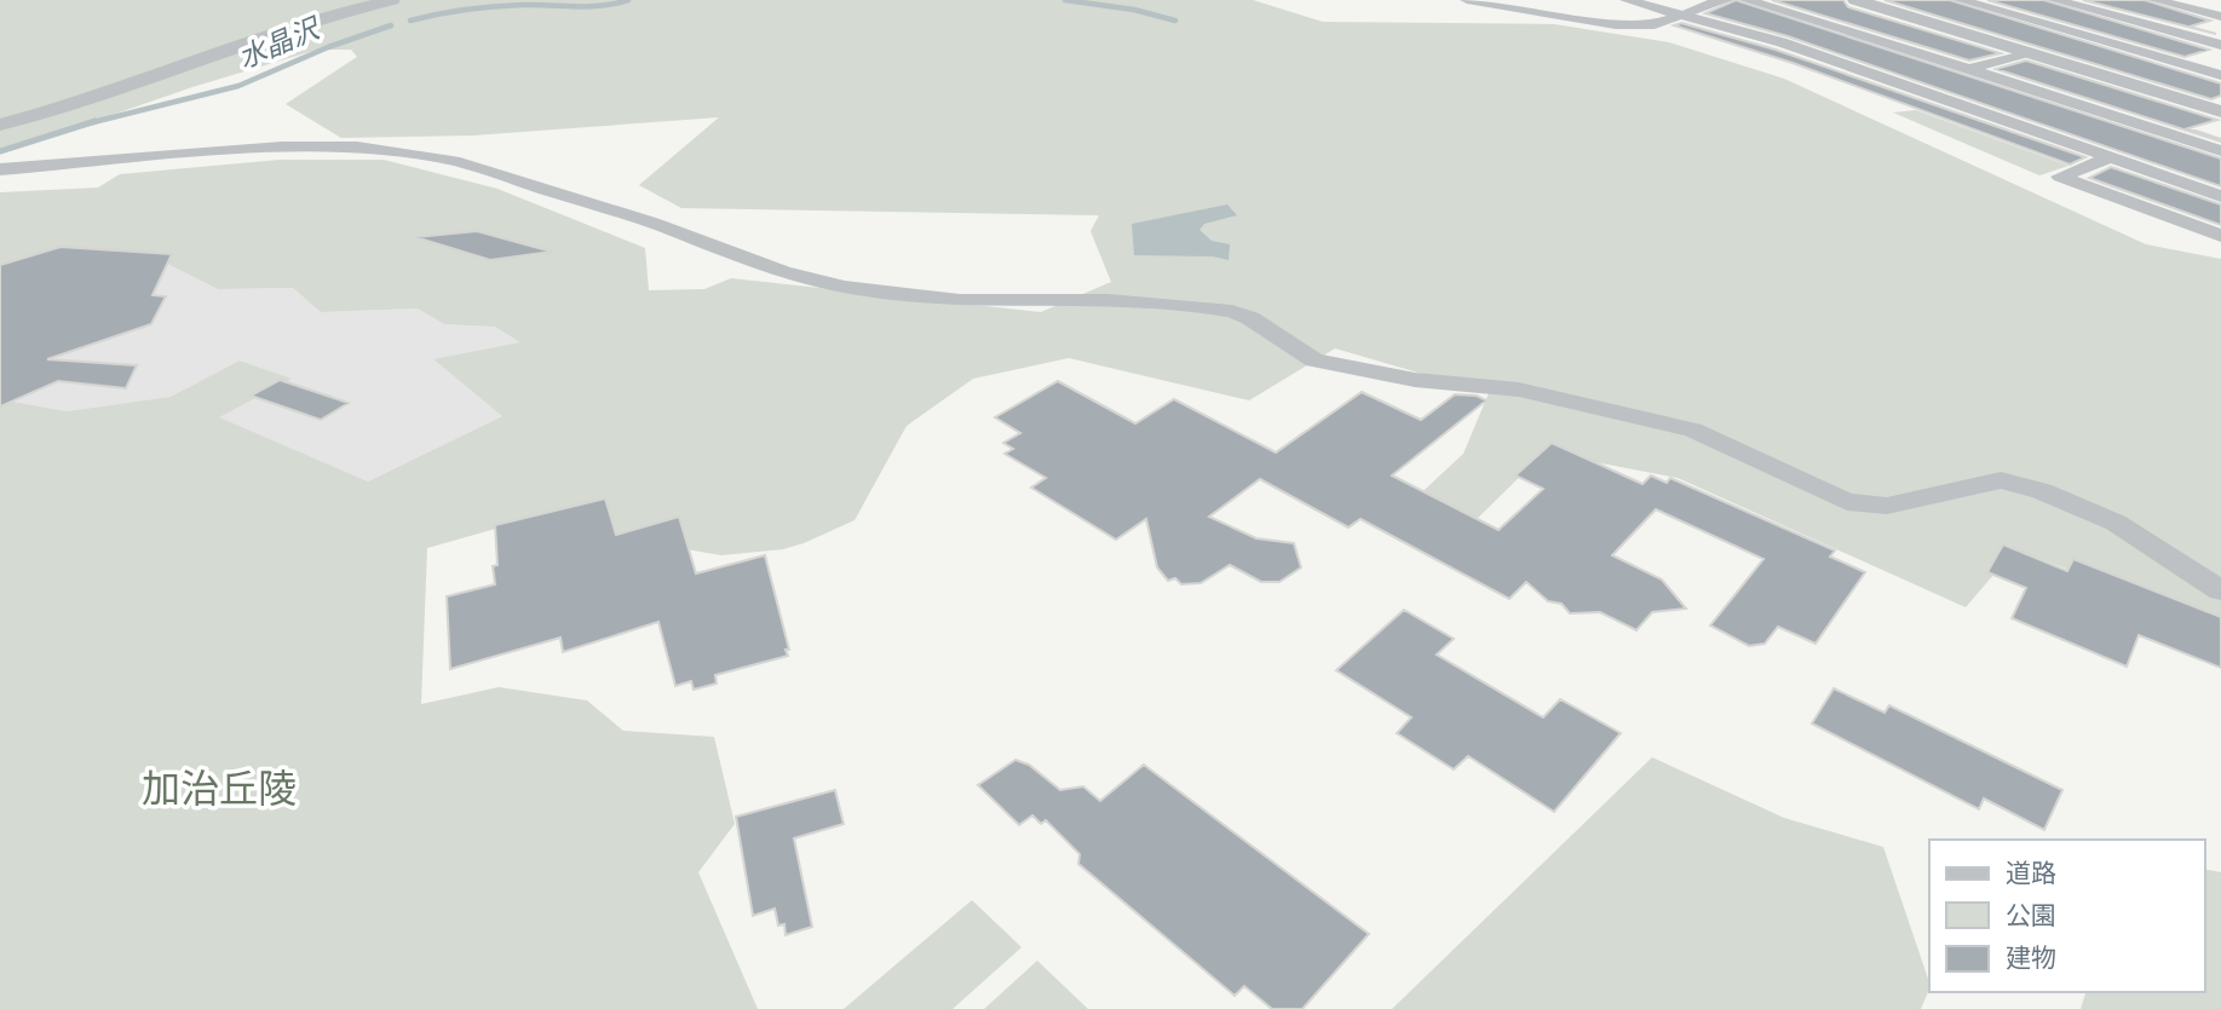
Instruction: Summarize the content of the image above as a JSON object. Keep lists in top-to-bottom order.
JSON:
{
  "water": ["水晶沢"],
  "parks": ["加治丘陵"],
  "legend": ["道路", "公園", "建物"]
}
